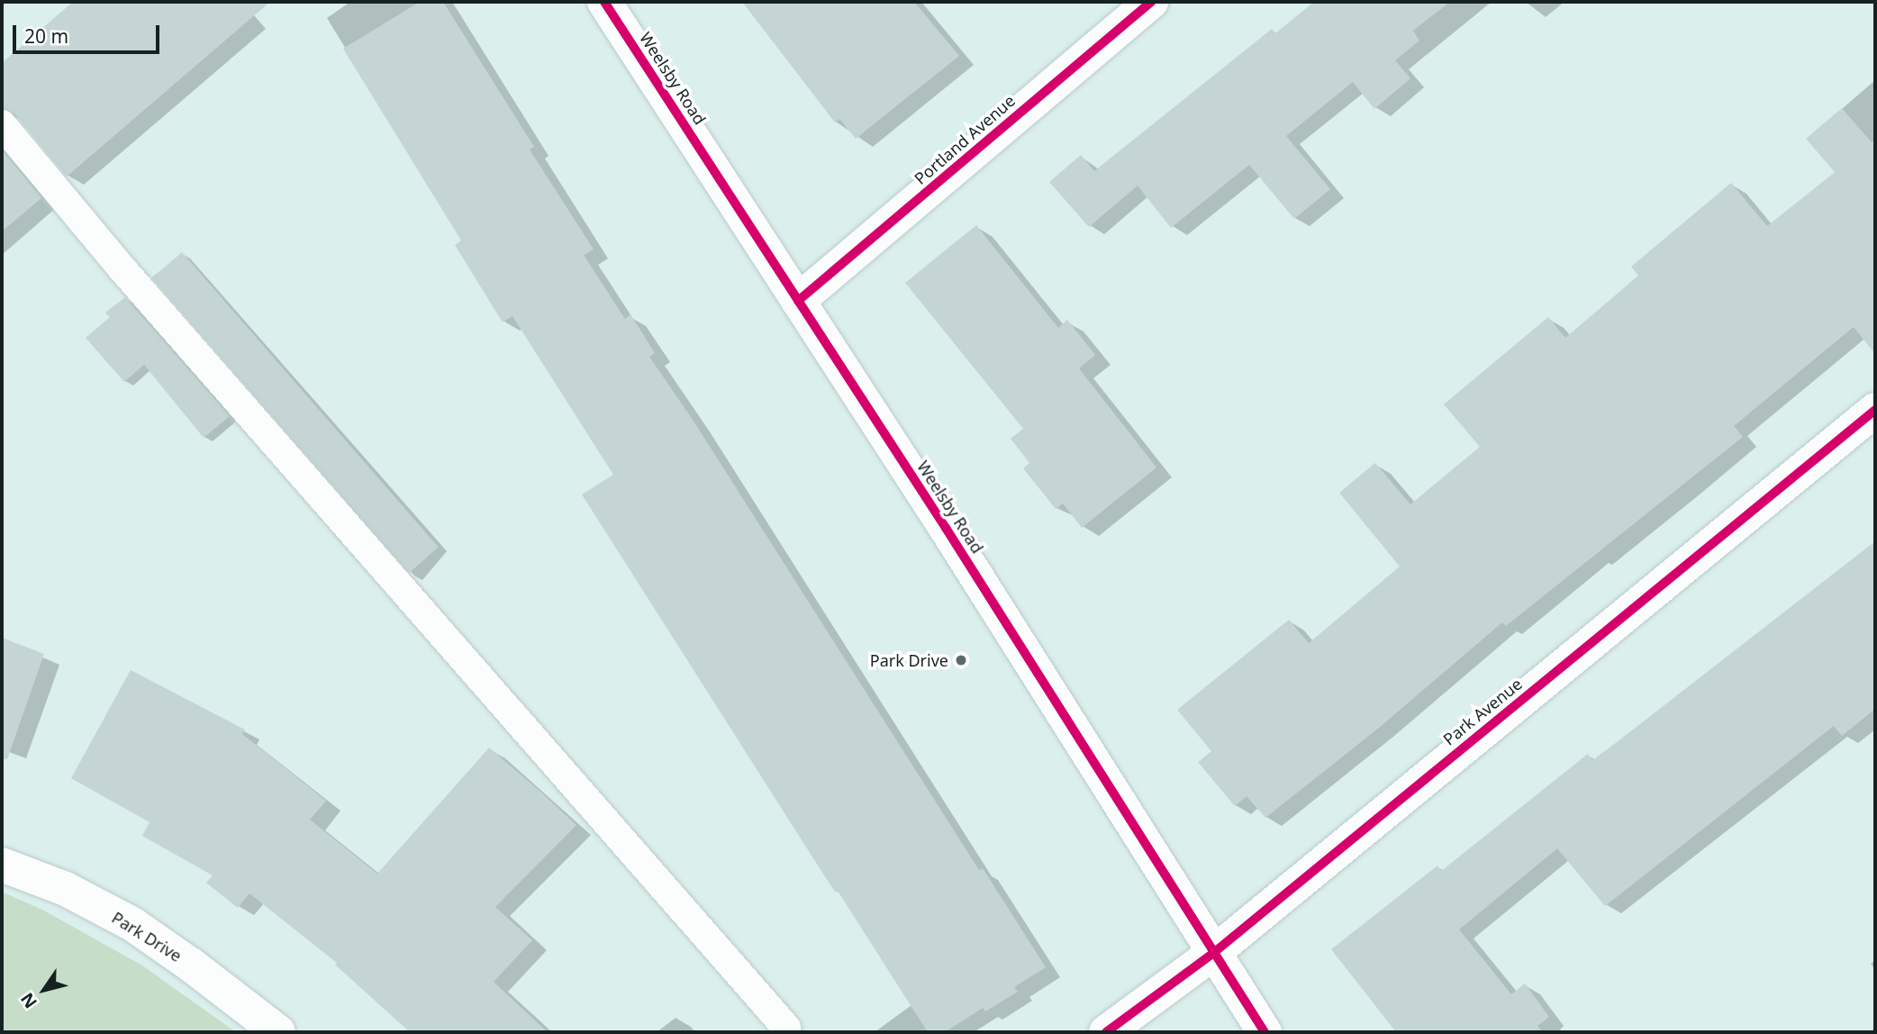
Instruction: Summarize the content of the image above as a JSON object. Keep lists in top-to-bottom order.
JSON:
{
  "streets": {
    "main road": [
      "Weelsby Road",
      "Portland Avenue",
      "Park Avenue",
      "Park Drive"
    ]
  },
  "crossings": [
    ["Weelsby Road", "Portland Avenue"],
    ["Weelsby Road", "Park Avenue"]
  ],
  "places": ["Park Drive"],
  "scale_bar": "20 m",
  "north": "bottom left"
}
